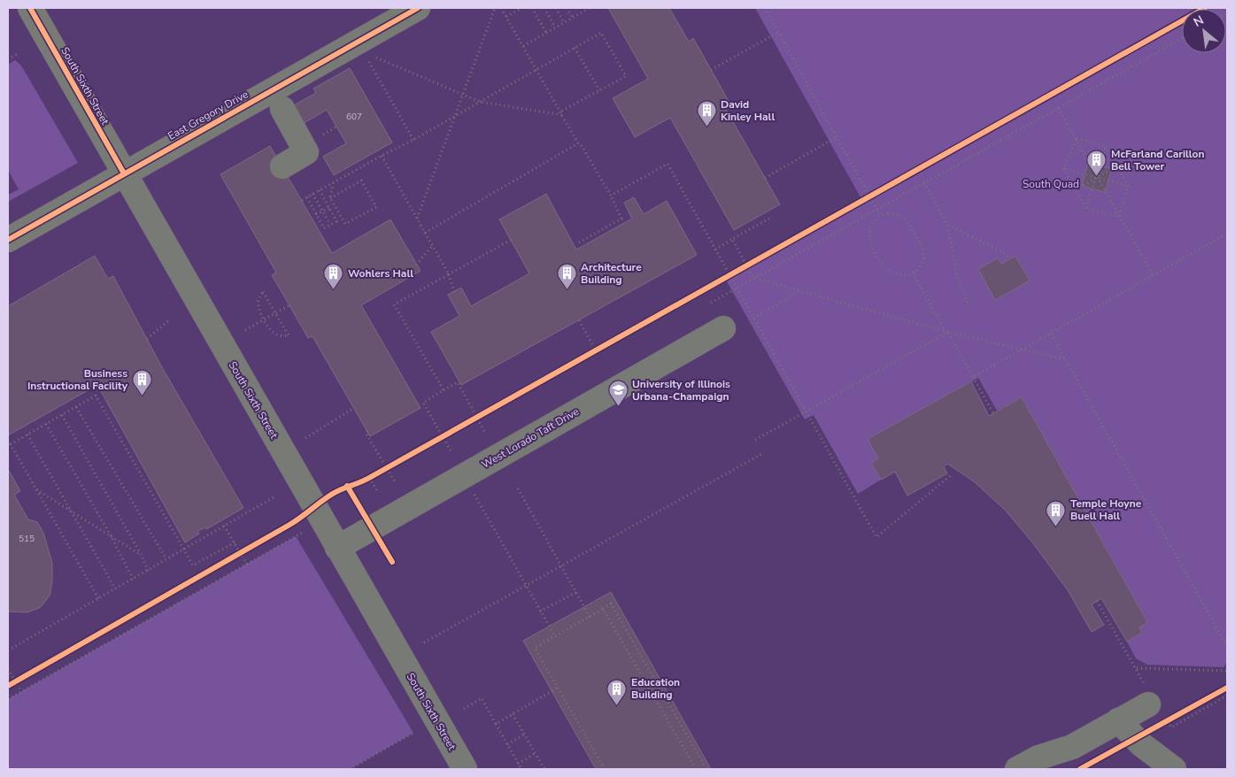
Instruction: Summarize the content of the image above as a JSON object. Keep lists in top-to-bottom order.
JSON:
{
  "streets": {
    "street": ["South Sixth Street", "East Gregory Drive", "West Lorado Taft Drive"]
  },
  "crossings": [
    ["South Sixth Street", "East Gregory Drive"],
    ["South Sixth Street", "West Lorado Taft Drive"]
  ],
  "parks": ["South Quad"],
  "places": {
    "building": [
      "David Kinley Hall",
      "McFarland Carillon Bell Tower",
      "Wohlers Hall",
      "Architecture Building",
      "Business Instructional Facility",
      "Temple Hoyne Buell Hall",
      "Education Building"
    ],
    "school or university": ["University of Illinois Urbana-Champaign"]
  },
  "house_numbers": ["607", "515"],
  "north": "top left"
}
